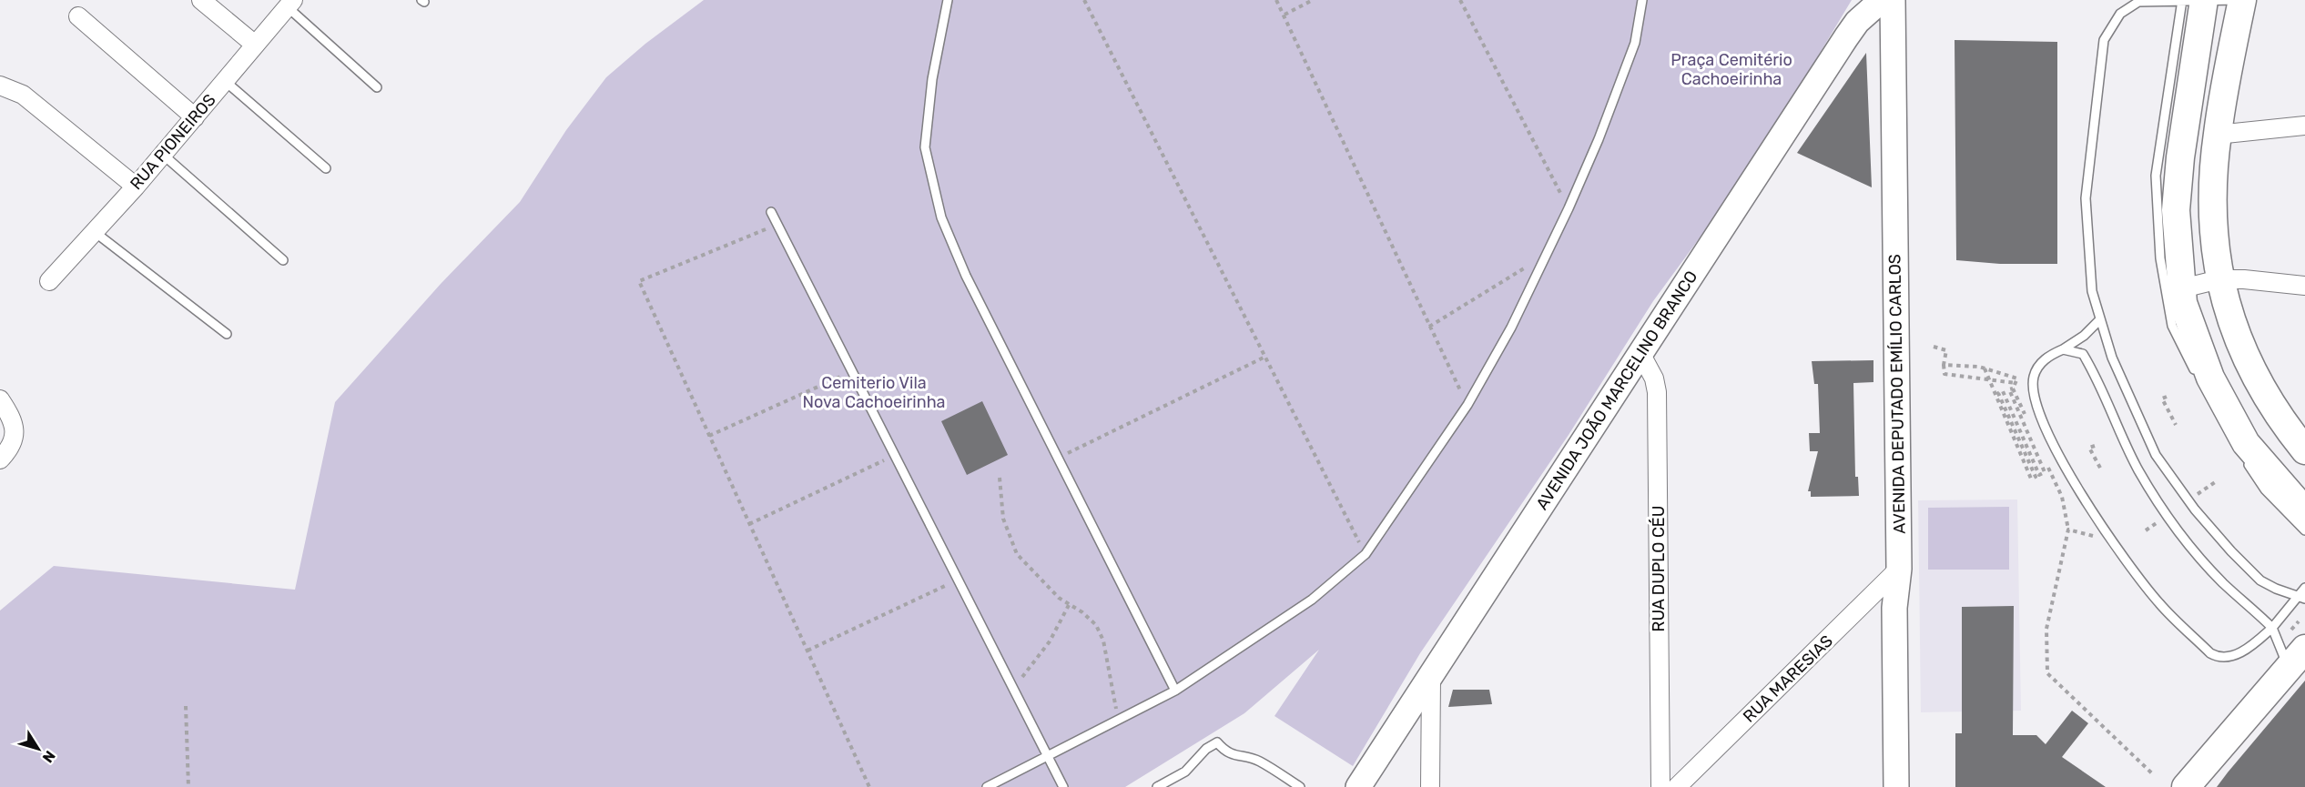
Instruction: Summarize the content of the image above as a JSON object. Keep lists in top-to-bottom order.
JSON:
{
  "streets": {
    "street": [
      "RUA PIONEIROS",
      "AVENIDA JOÃO MARCELINO BRANCO",
      "AVENIDA DEPUTADO EMÍLIO CARLOS",
      "RUA DUPLO CÉU",
      "RUA MARESIAS"
    ]
  },
  "crossings": [
    ["AVENIDA JOÃO MARCELINO BRANCO", "RUA DUPLO CÉU"],
    ["AVENIDA DEPUTADO EMÍLIO CARLOS", "RUA MARESIAS"]
  ],
  "parks": ["Praça Cemitério Cachoeirinha", "Cemiterio Vila Nova Cachoeirinha"],
  "north": "bottom right"
}
